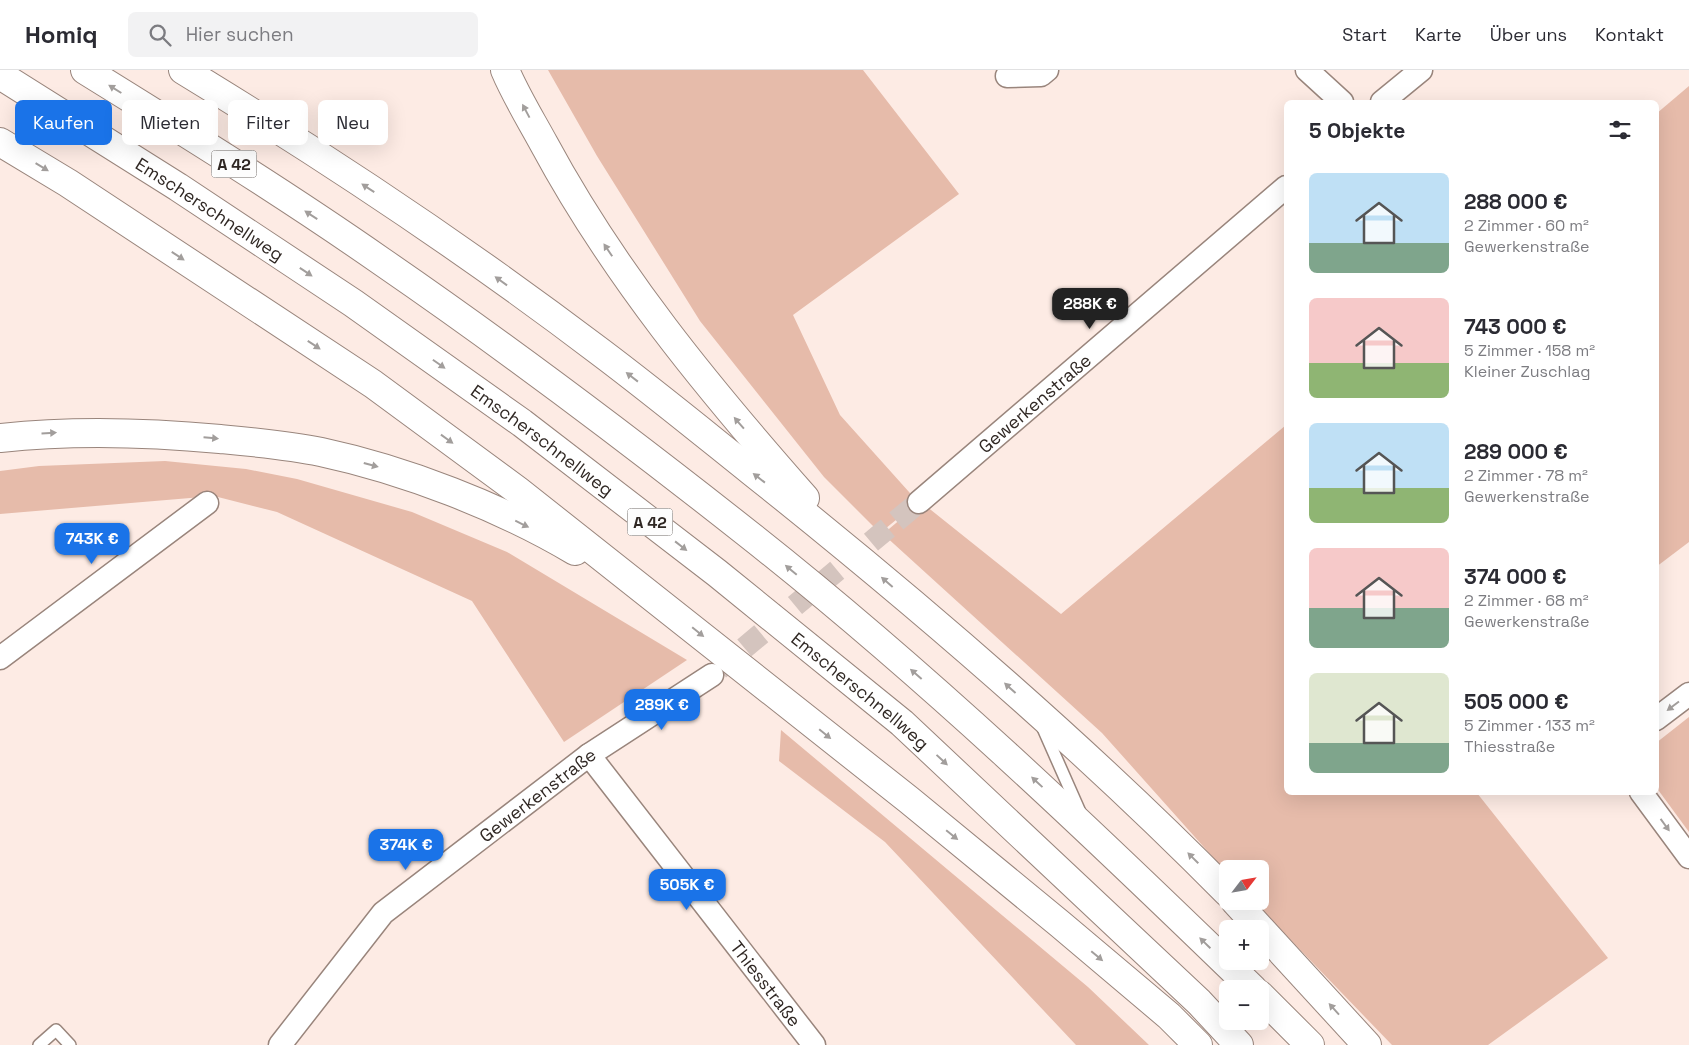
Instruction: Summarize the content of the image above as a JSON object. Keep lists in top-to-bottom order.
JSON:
{
  "streets": {
    "highway": ["A 42", "Emscherschnellweg"],
    "street": ["Gewerkenstraße", "Thiesstraße"]
  },
  "crossings": [
    ["Gewerkenstraße", "Thiesstraße"]
  ],
  "north": "top right",
  "page": {
    "header": "Homiq",
    "search": "Hier suchen",
    "nav": [
      "Start",
      "Karte",
      "Über uns",
      "Kontakt"
    ],
    "chip": [
      "Kaufen",
      "Mieten",
      "Filter",
      "Neu"
    ],
    "heading": "5 Objekte",
    "list": [
      {
        "name": "288 000 €",
        "note": "2 Zimmer · 60 m² · Gewerkenstraße"
      },
      {
        "name": "743 000 €",
        "note": "5 Zimmer · 158 m² · Kleiner Zuschlag"
      },
      {
        "name": "289 000 €",
        "note": "2 Zimmer · 78 m² · Gewerkenstraße"
      },
      {
        "name": "374 000 €",
        "note": "2 Zimmer · 68 m² · Gewerkenstraße"
      },
      {
        "name": "505 000 €",
        "note": "5 Zimmer · 133 m² · Thiesstraße"
      }
    ],
    "price": [
      "288K €",
      "743K €",
      "289K €",
      "374K €",
      "505K €"
    ],
    "map_buttons": ["+", "−"]
  }
}
